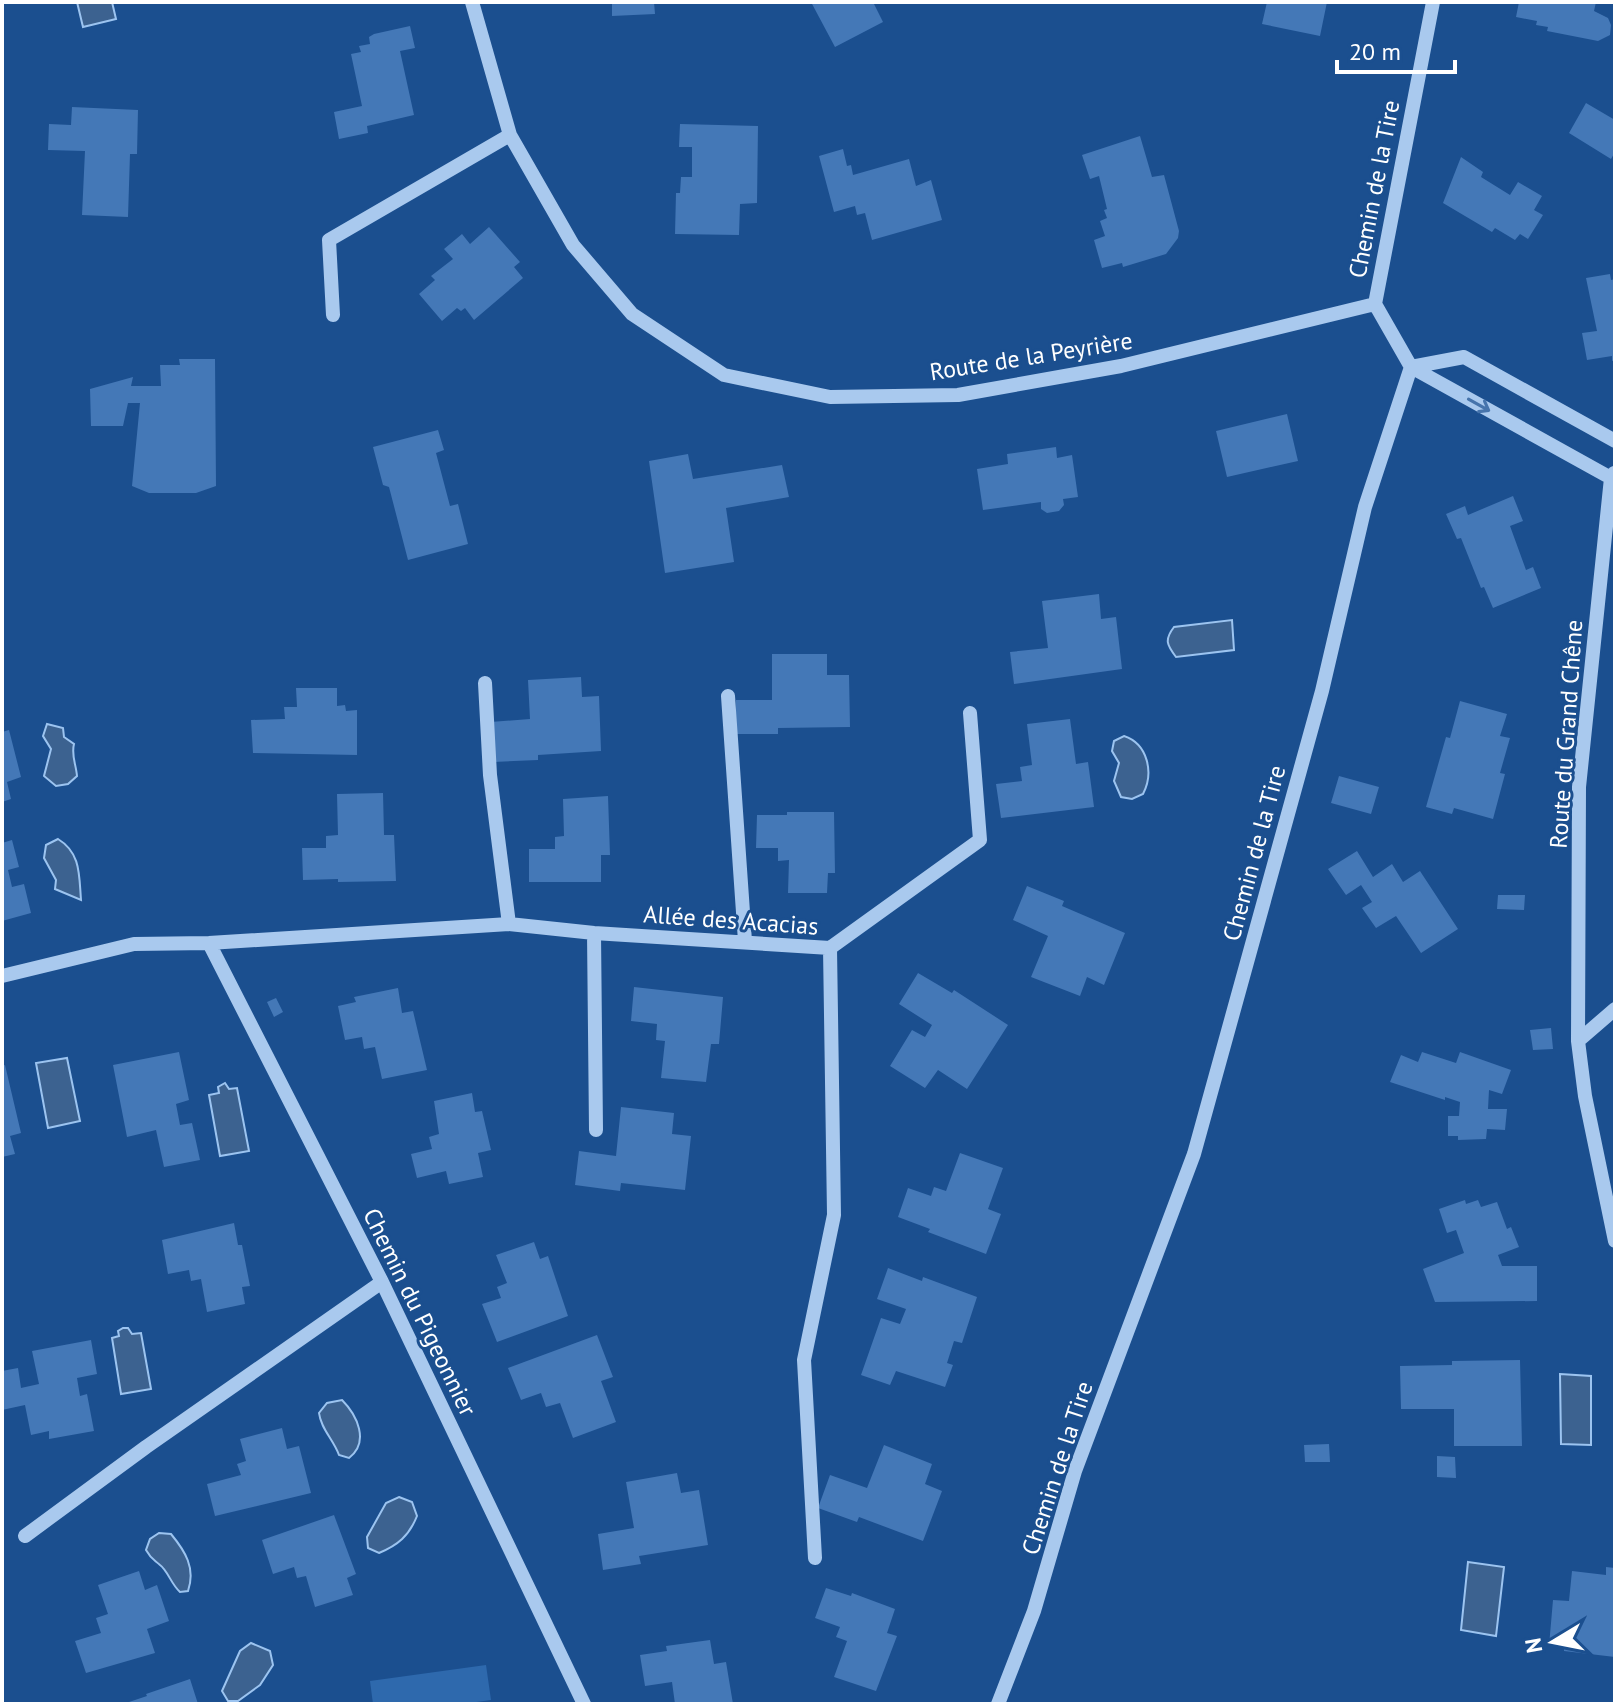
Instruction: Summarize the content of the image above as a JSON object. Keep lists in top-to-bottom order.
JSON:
{
  "streets": {
    "street": [
      "Chemin de la Tire",
      "Route de la Peyrière",
      "Route du Grand Chêne",
      "Allée des Acacias",
      "Chemin du Pigeonnier"
    ]
  },
  "crossings": [
    ["Chemin de la Tire", "Route de la Peyrière"],
    ["Allée des Acacias", "Chemin du Pigeonnier"]
  ],
  "scale_bar": "20 m",
  "north": "left"
}
